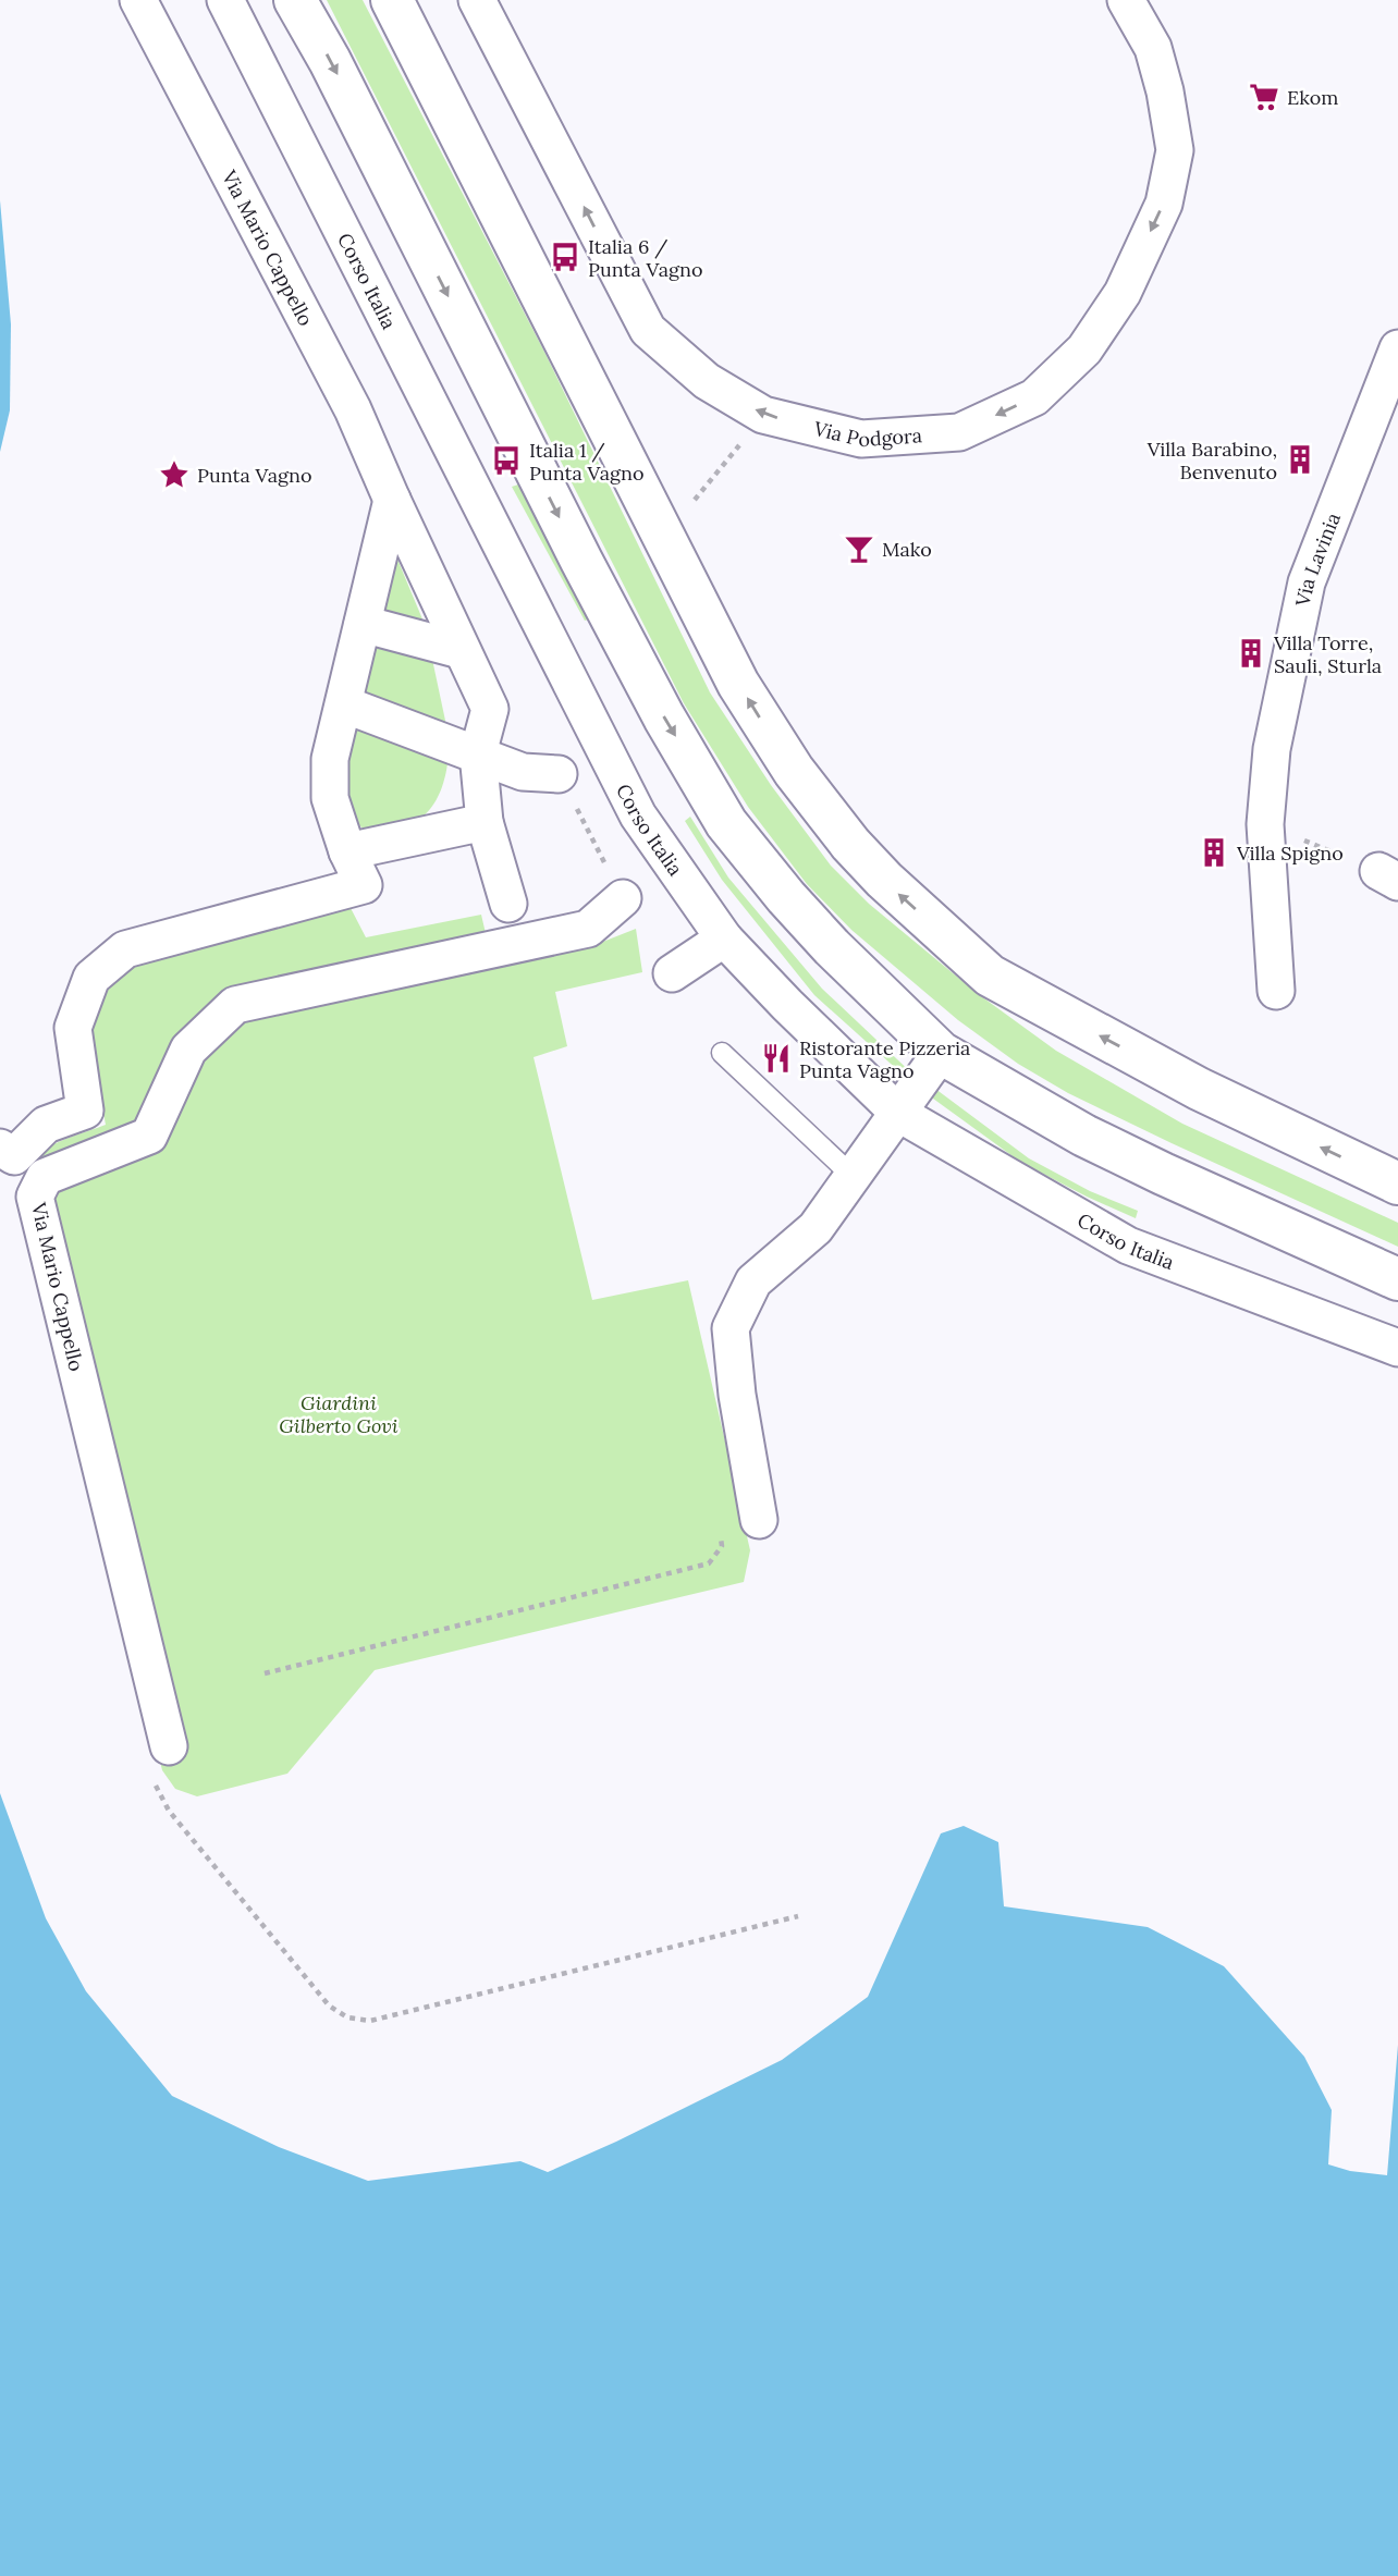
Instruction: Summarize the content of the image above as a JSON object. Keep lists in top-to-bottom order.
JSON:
{
  "streets": {
    "street": [
      "Via Mario Cappello",
      "Corso Italia",
      "Via Podgora",
      "Via Lavinia"
    ]
  },
  "parks": ["Giardini Gilberto Govi"],
  "places": {
    "supermarket": ["Ekom"],
    "bus stop": ["Italia 6 / Punta Vagno", "Italia 1 / Punta Vagno"],
    "building": ["Villa Barabino, Benvenuto", "Villa Torre, Sauli, Sturla", "Villa Spigno"],
    "place": ["Punta Vagno"],
    "bar": ["Mako"],
    "restaurant": ["Ristorante Pizzeria Punta Vagno"]
  }
}
